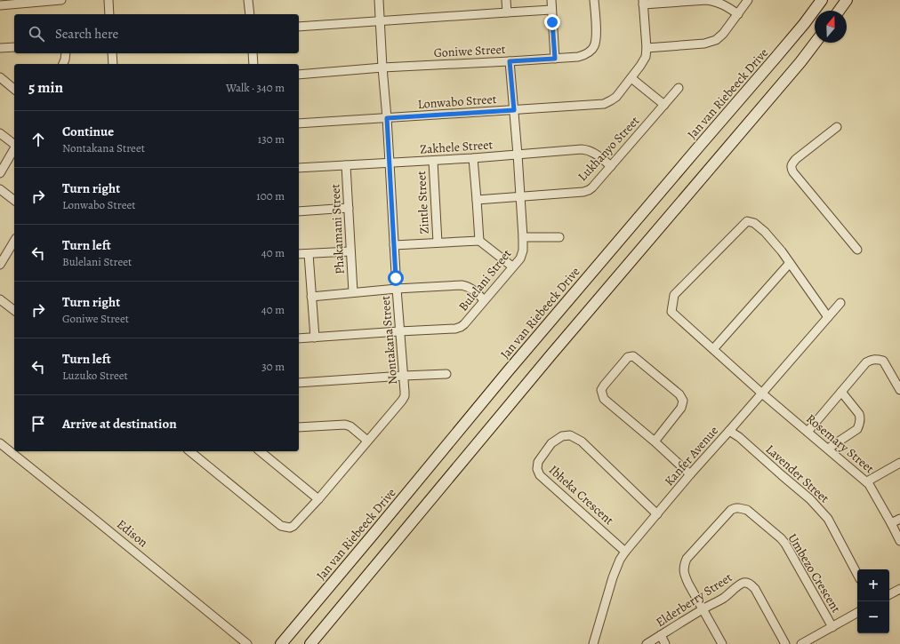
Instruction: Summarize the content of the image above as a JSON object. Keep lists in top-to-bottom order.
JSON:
{
  "streets": {
    "main road": ["Jan van Riebeeck Drive"],
    "street": [
      "Goniwe Street",
      "Lonwabo Street",
      "Zakhele Street",
      "Lukhanyo Street",
      "Zintle Street",
      "Phakamani Street",
      "Bulelani Street",
      "Nontakana Street",
      "Rosemary Street",
      "Kanfer Avenue",
      "Lavender Street",
      "Ibheka Crescent",
      "Edison",
      "Umbezo Crescent",
      "Elderberry Street"
    ]
  },
  "crossings": [
    ["Goniwe Street", "Bulelani Street"],
    ["Goniwe Street", "Nontakana Street"],
    ["Lonwabo Street", "Bulelani Street"],
    ["Lonwabo Street", "Nontakana Street"],
    ["Zakhele Street", "Lukhanyo Street"],
    ["Zakhele Street", "Zintle Street"],
    ["Zakhele Street", "Phakamani Street"],
    ["Zakhele Street", "Bulelani Street"],
    ["Zakhele Street", "Nontakana Street"],
    ["Lukhanyo Street", "Bulelani Street"],
    ["Bulelani Street", "Nontakana Street"],
    ["Rosemary Street", "Kanfer Avenue"],
    ["Kanfer Avenue", "Lavender Street"],
    ["Kanfer Avenue", "Ibheka Crescent"],
    ["Umbezo Crescent", "Elderberry Street"]
  ],
  "north": "top",
  "page": {
    "search": "Search here",
    "heading": ["5 min", "Walk · 340 m"],
    "list": [
      ["Continue", "Nontakana Street", "130 m"],
      ["Turn right", "Lonwabo Street", "100 m"],
      ["Turn left", "Bulelani Street", "40 m"],
      ["Turn right", "Goniwe Street", "40 m"],
      ["Turn left", "Luzuko Street", "30 m"],
      "Arrive at destination"
    ],
    "map_buttons": ["+", "−"]
  }
}
